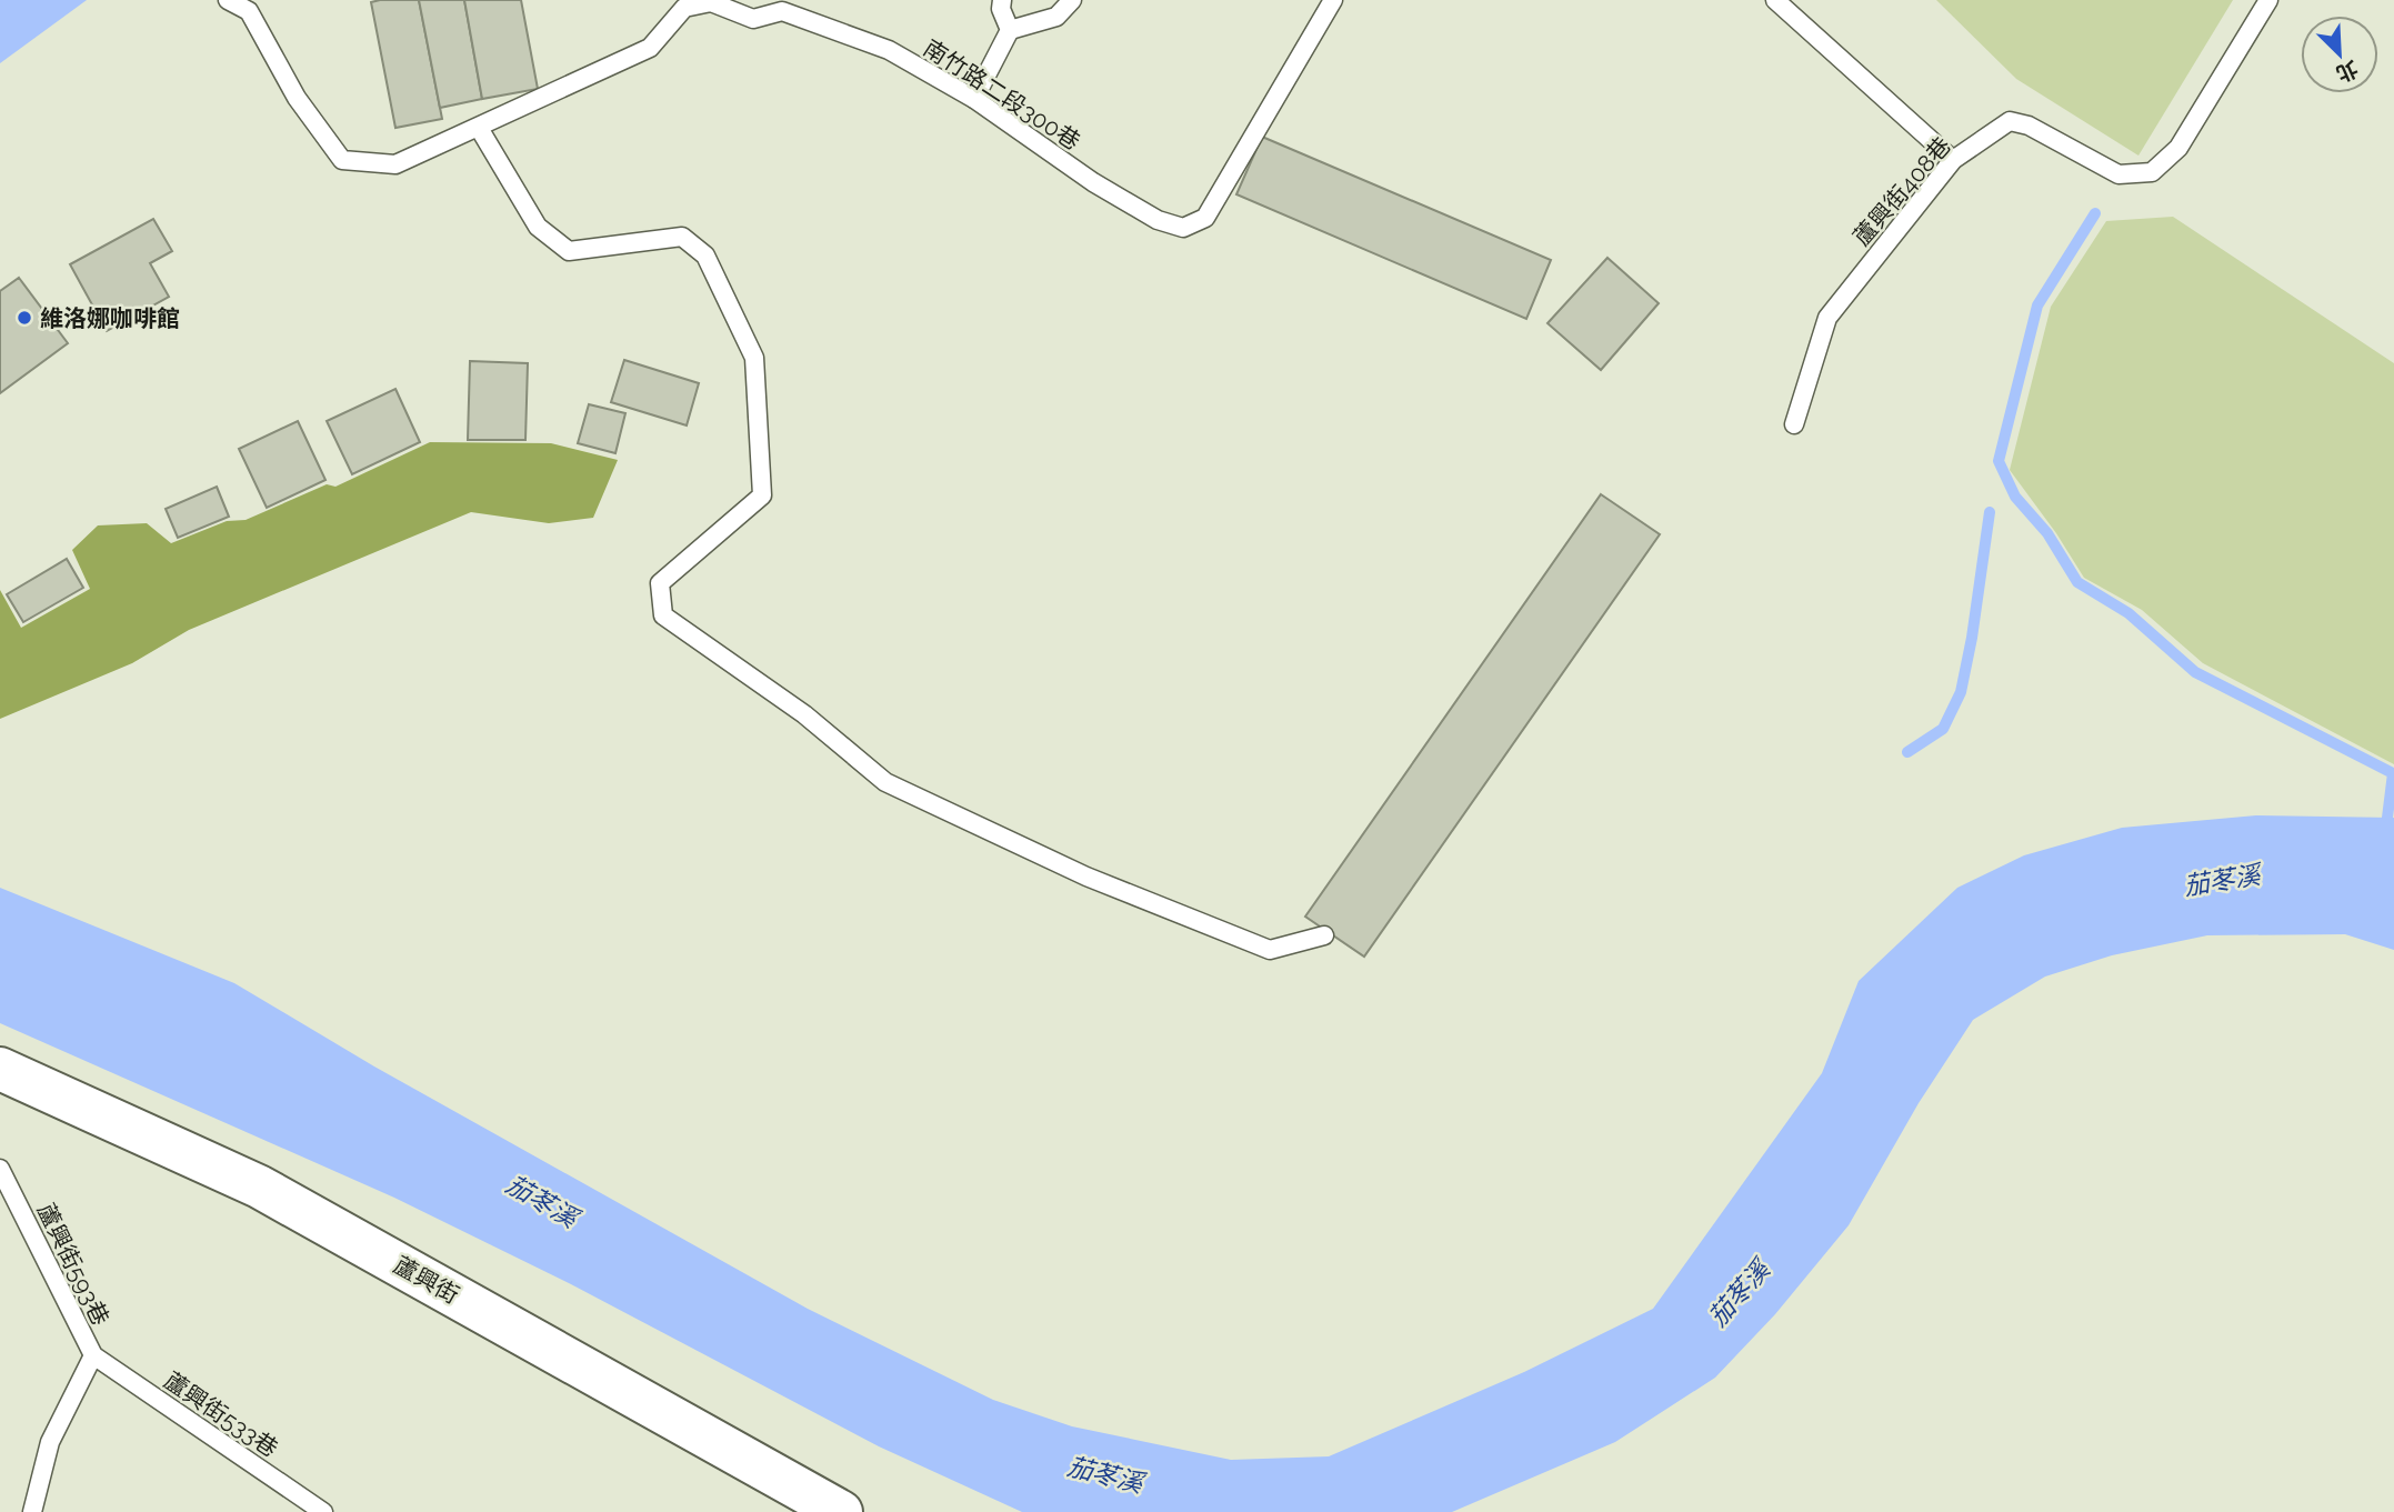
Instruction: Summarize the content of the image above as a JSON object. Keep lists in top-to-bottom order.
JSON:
{
  "streets": {
    "street": ["蘆興街"],
    "lane": [
      "南竹路二段300巷",
      "蘆興街408巷",
      "蘆興街593巷",
      "蘆興街533巷"
    ]
  },
  "crossings": [
    ["蘆興街593巷", "蘆興街533巷"]
  ],
  "water": ["茄苳溪"],
  "places": ["維洛娜咖啡館"],
  "north": "bottom right"
}
